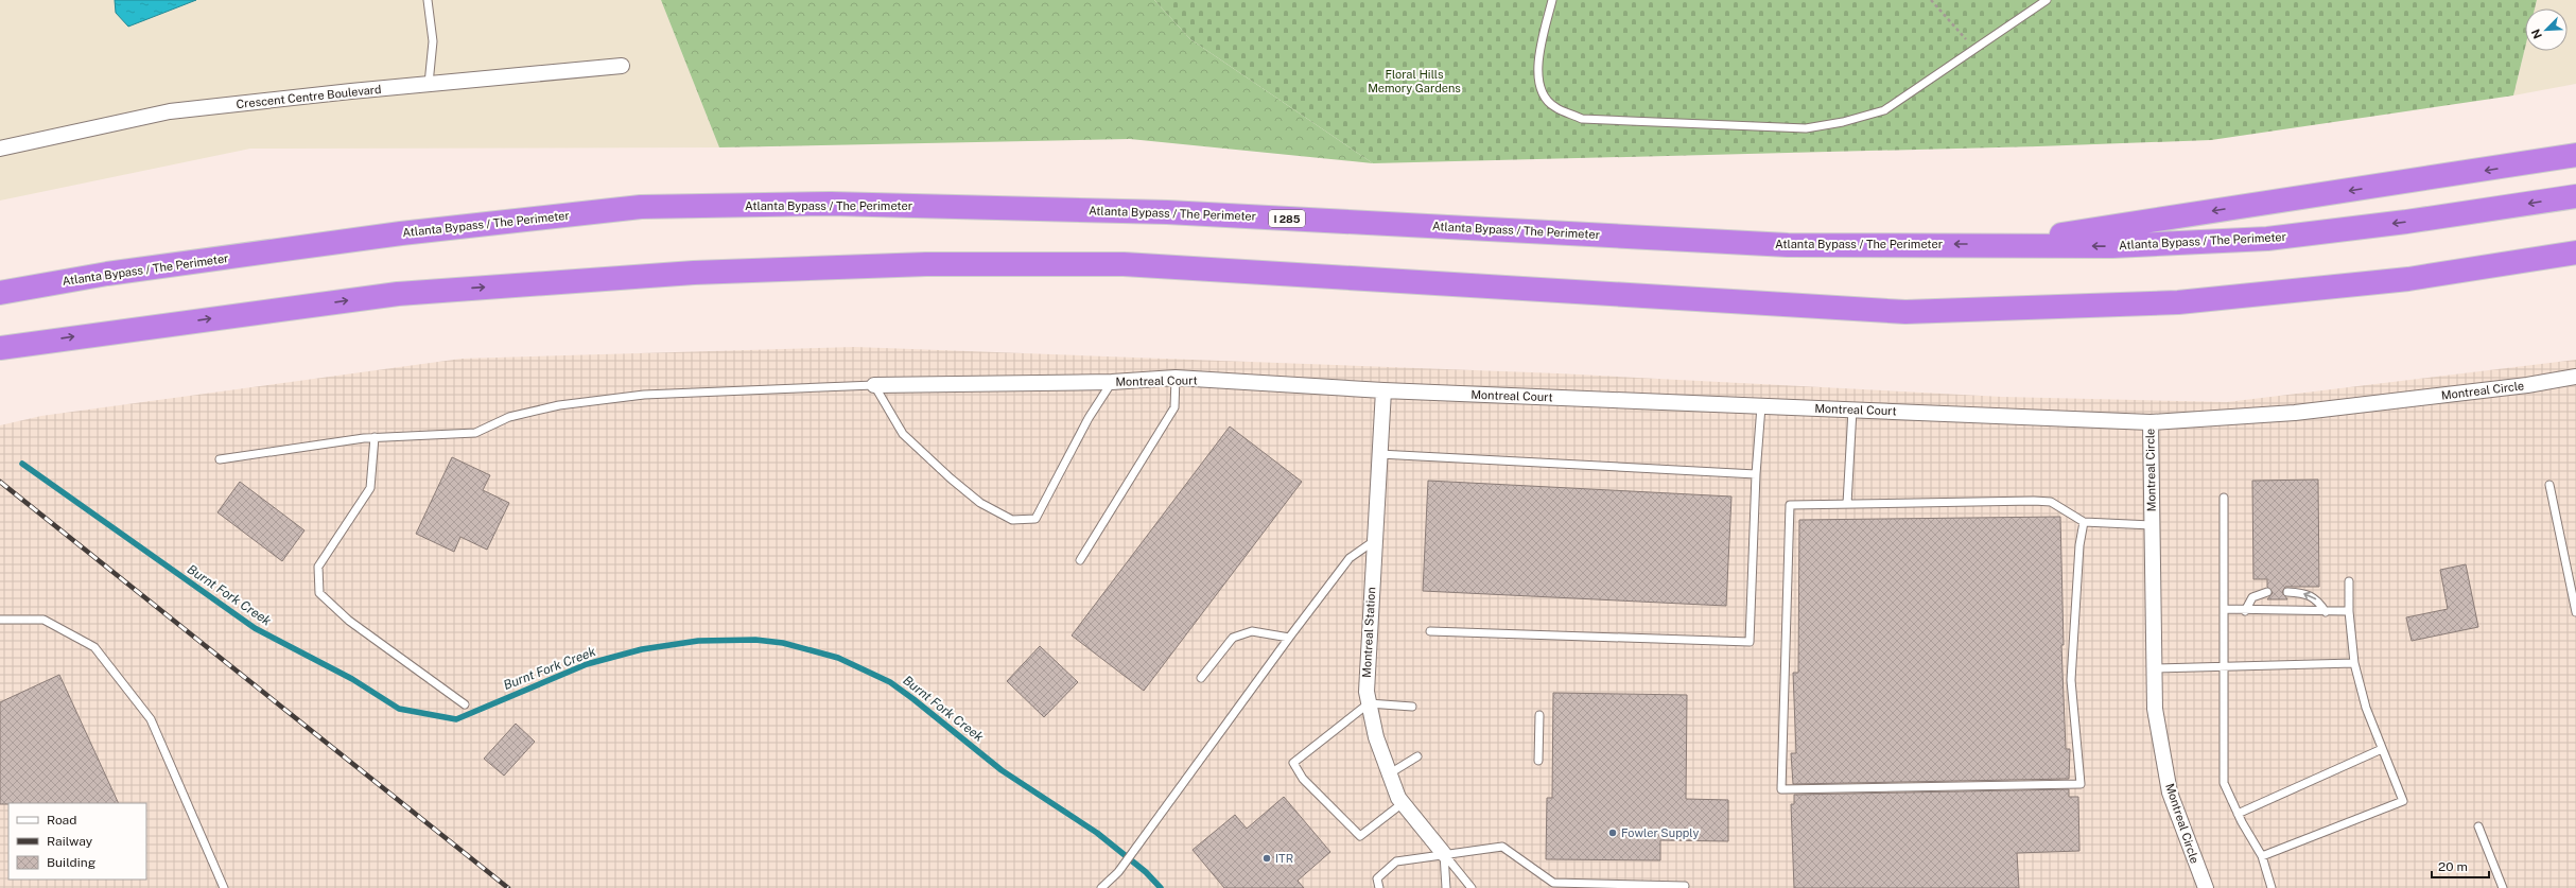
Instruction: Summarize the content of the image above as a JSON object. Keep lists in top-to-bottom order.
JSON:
{
  "streets": {
    "highway": ["Atlanta Bypass / The Perimeter", "I 285"],
    "street": [
      "Crescent Centre Boulevard",
      "Montreal Court",
      "Montreal Circle",
      "Montreal Station"
    ]
  },
  "crossings": [
    ["Montreal Court", "Montreal Circle"],
    ["Montreal Court", "Montreal Station"]
  ],
  "water": ["Burnt Fork Creek"],
  "parks": ["Floral Hills Memory Gardens"],
  "places": ["Fowler Supply", "ITR"],
  "legend": ["Road", "Railway", "Building"],
  "scale_bar": "20 m",
  "north": "bottom left"
}
